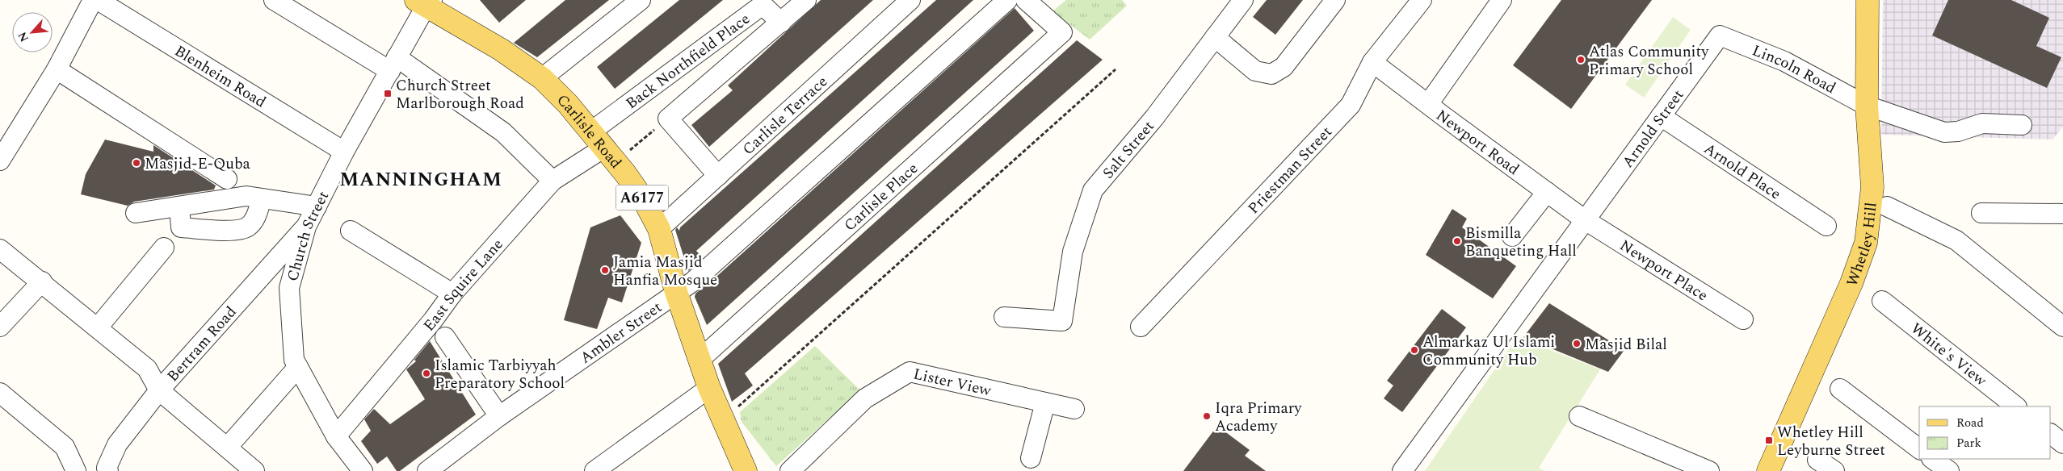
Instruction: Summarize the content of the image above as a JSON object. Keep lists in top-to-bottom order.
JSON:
{
  "streets": {
    "main road": ["Carlisle Road", "A6177", "Whetley Hill"],
    "street": [
      "Back Northfield Place",
      "Lincoln Road",
      "Blenheim Road",
      "Carlisle Terrace",
      "Arnold Street",
      "Newport Road",
      "Salt Street",
      "Priestman Street",
      "Arnold Place",
      "Carlisle Place",
      "Church Street",
      "Newport Place",
      "East Squire Lane",
      "Ambler Street",
      "Bertram Road",
      "White's View",
      "Lister View"
    ]
  },
  "crossings": [
    ["Back Northfield Place", "Carlisle Road"],
    ["Back Northfield Place", "East Squire Lane"],
    ["Lincoln Road", "Arnold Street"],
    ["Lincoln Road", "Whetley Hill"],
    ["Blenheim Road", "Church Street"],
    ["Carlisle Terrace", "Carlisle Road"],
    ["Arnold Street", "Newport Road"],
    ["Arnold Street", "Arnold Place"],
    ["Arnold Street", "Newport Place"],
    ["Carlisle Road", "Carlisle Place"],
    ["Carlisle Road", "Church Street"],
    ["Carlisle Road", "East Squire Lane"],
    ["Carlisle Road", "Ambler Street"],
    ["Newport Road", "Priestman Street"],
    ["Newport Road", "Newport Place"],
    ["Church Street", "East Squire Lane"],
    ["Church Street", "Bertram Road"]
  ],
  "districts": ["MANNINGHAM"],
  "places": {
    "other": [
      "Atlas Community Primary School",
      "Masjid-E-Quba",
      "Bismilla Banqueting Hall",
      "Jamia Masjid Hanfia Mosque",
      "Masjid Bilal",
      "Almarkaz Ul Islami Community Hub",
      "Islamic Tarbiyyah Preparatory School",
      "Iqra Primary Academy"
    ],
    "transit": ["Church Street Marlborough Road", "Whetley Hill Leyburne Street"]
  },
  "legend": ["Road", "Park"],
  "north": "bottom left"
}
